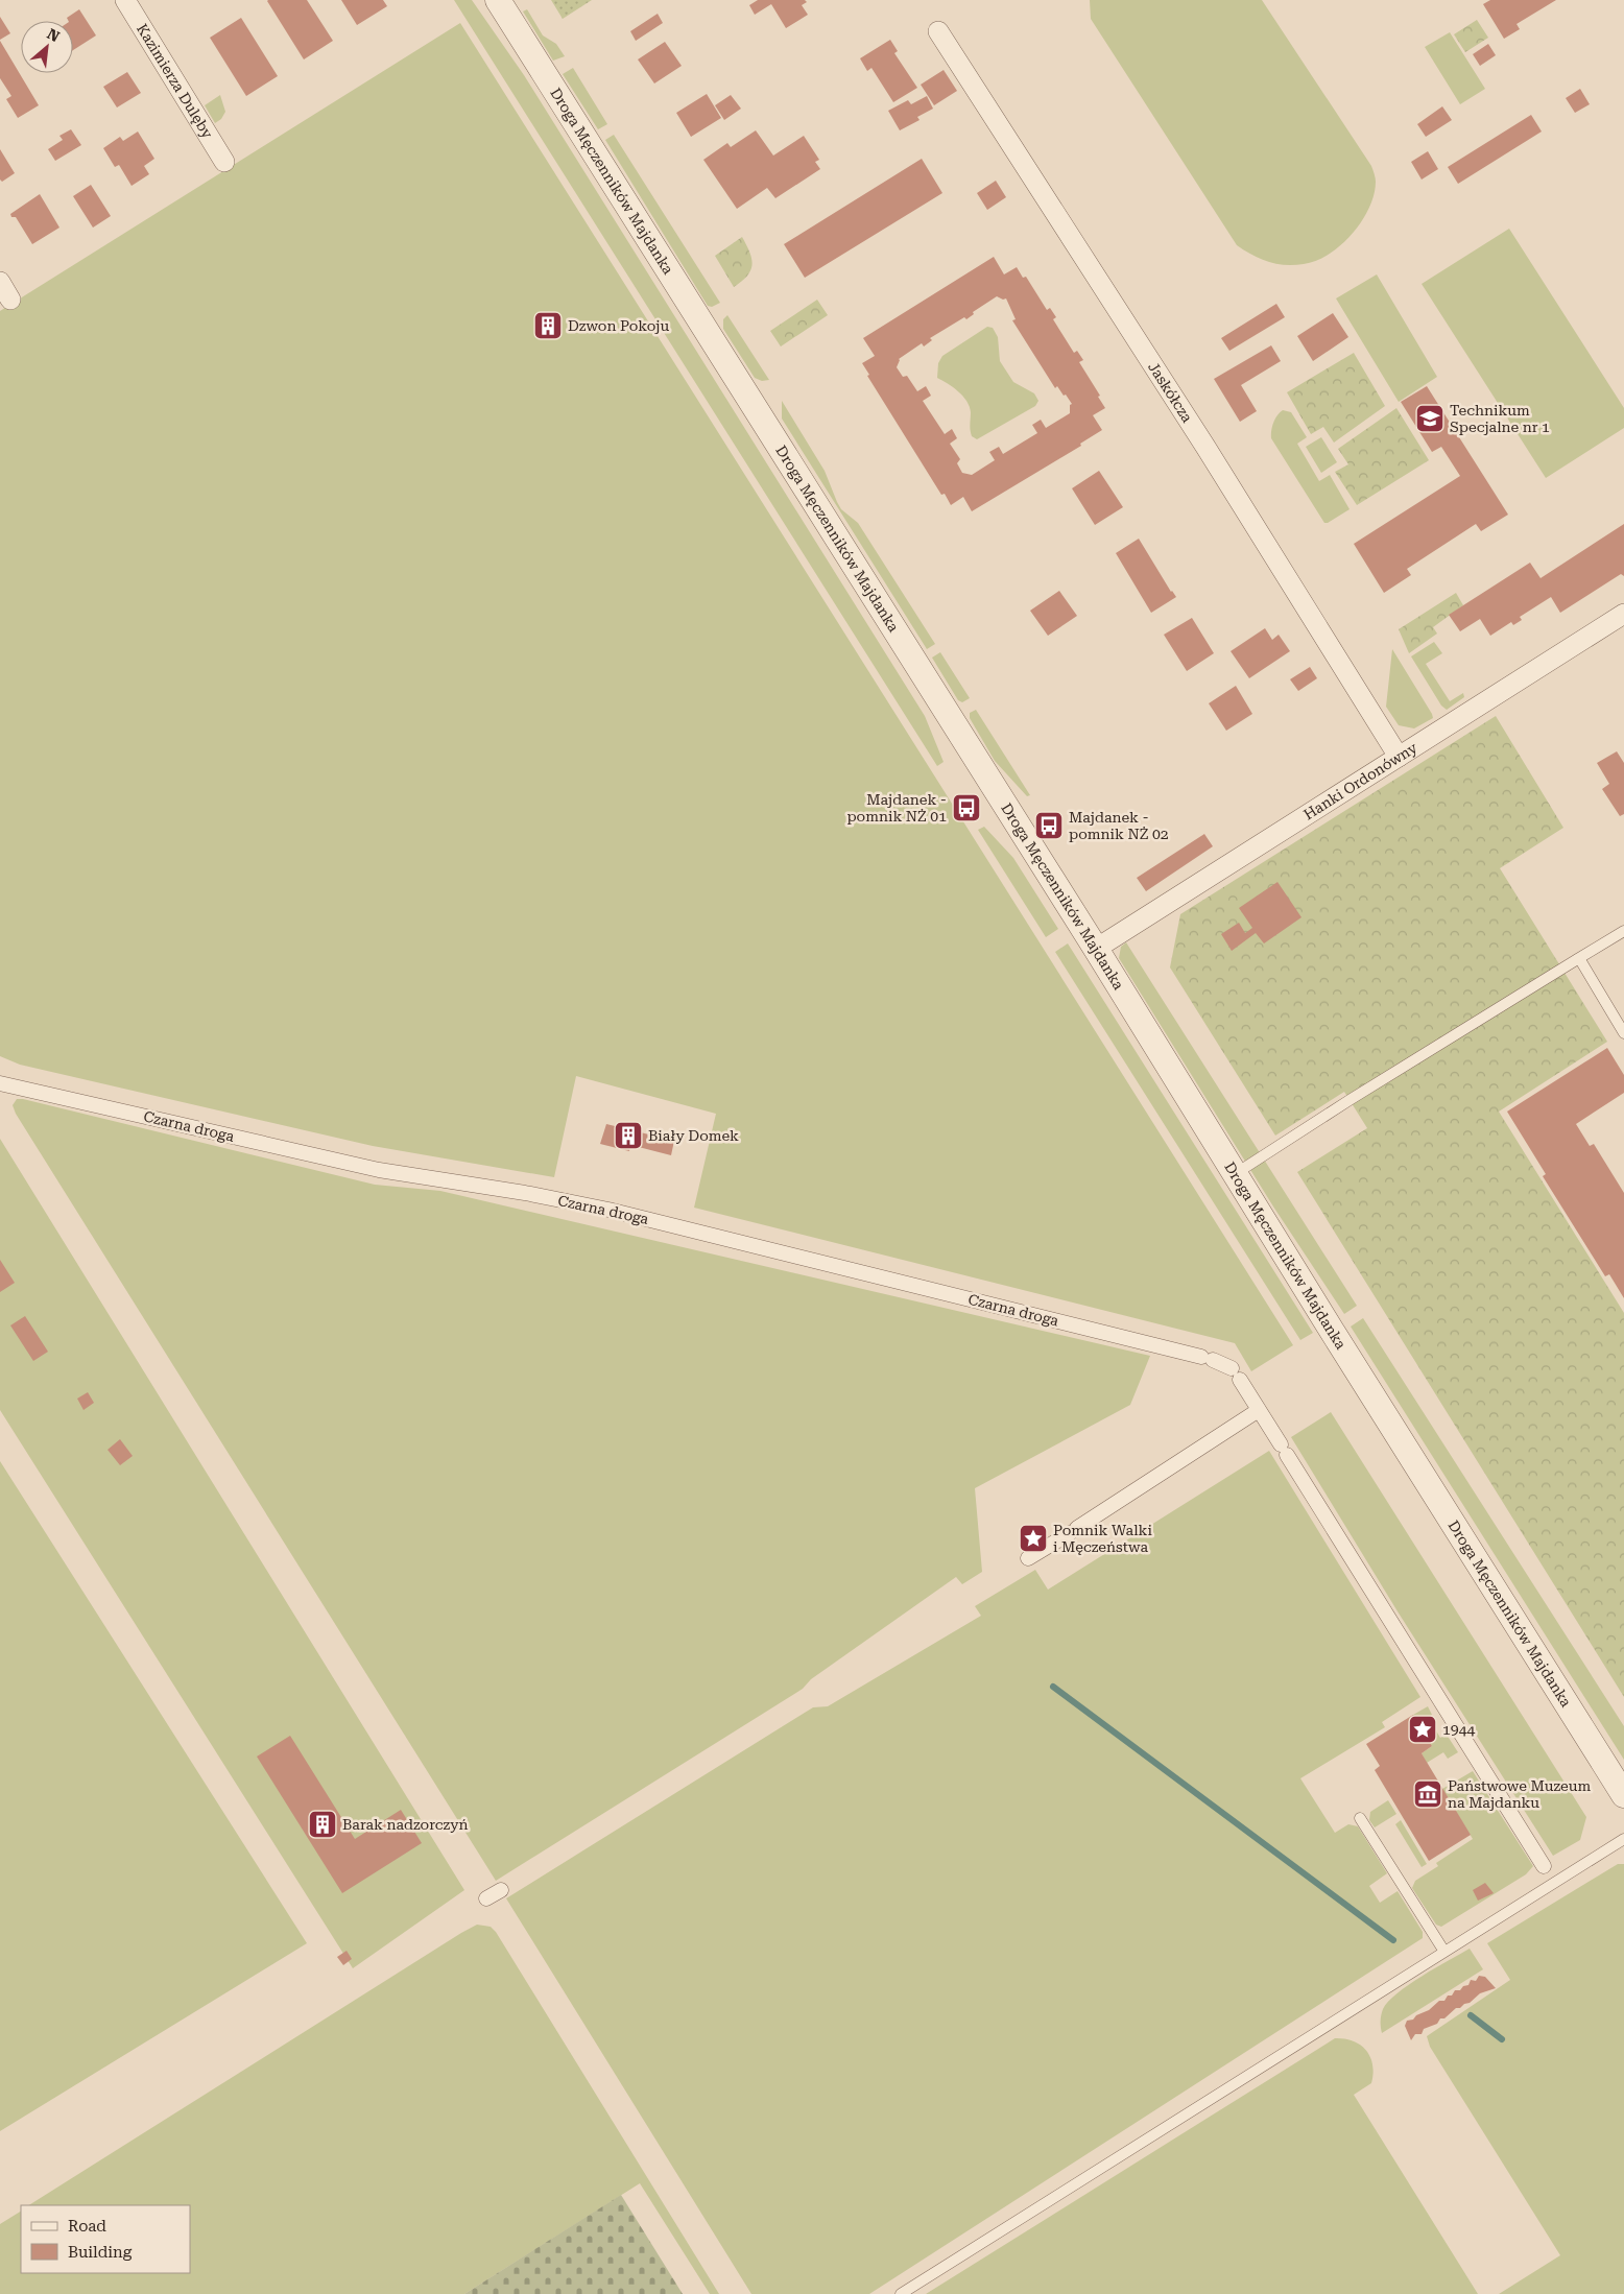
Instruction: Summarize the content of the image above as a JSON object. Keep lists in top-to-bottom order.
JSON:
{
  "streets": {
    "street": [
      "Kazimierza Dulęby",
      "Droga Męczenników Majdanka",
      "Jaskółcza",
      "Hanki Ordonówny",
      "Czarna droga"
    ]
  },
  "crossings": [
    ["Droga Męczenników Majdanka", "Hanki Ordonówny"],
    ["Jaskółcza", "Hanki Ordonówny"]
  ],
  "places": {
    "building": ["Dzwon Pokoju", "Biały Domek", "Barak nadzorczyń"],
    "school or university": ["Technikum Specjalne nr 1"],
    "bus stop": ["Majdanek - pomnik NŻ 01", "Majdanek - pomnik NŻ 02"],
    "place": ["Pomnik Walki i Męczeństwa", "1944"],
    "museum": ["Państwowe Muzeum na Majdanku"]
  },
  "legend": ["Road", "Building"],
  "north": "top right"
}
